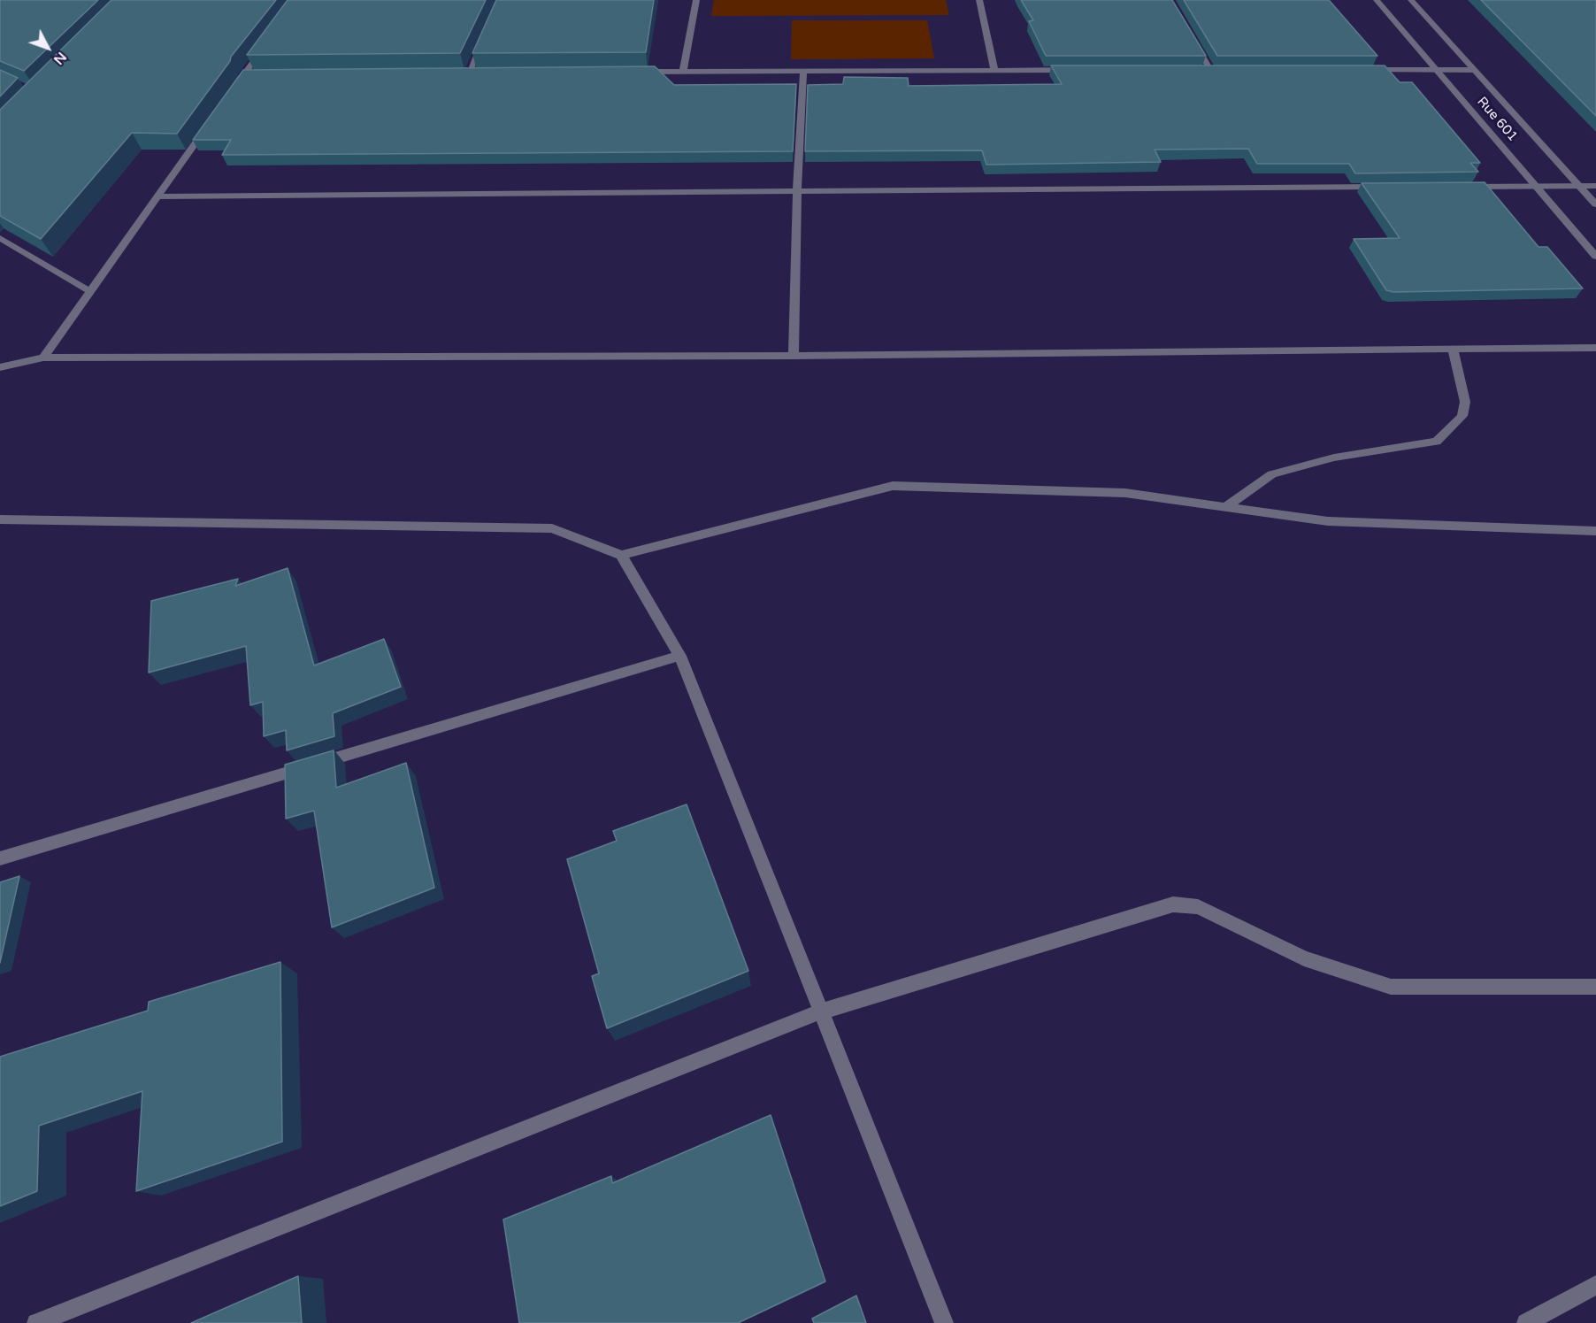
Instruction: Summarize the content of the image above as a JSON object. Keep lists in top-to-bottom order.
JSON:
{
  "streets": {
    "street": ["Rue 601"]
  },
  "north": "bottom right"
}
